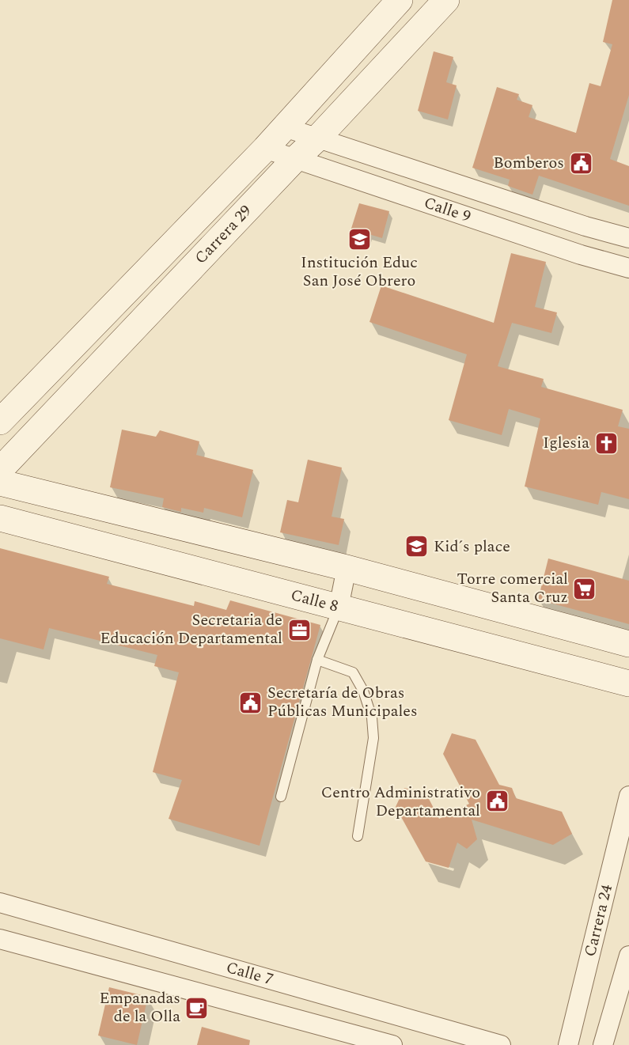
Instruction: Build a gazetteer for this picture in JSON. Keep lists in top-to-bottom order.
{
  "streets": {
    "main road": ["Carrera 29", "Calle 8"],
    "street": ["Calle 9", "Carrera 24", "Calle 7"]
  },
  "crossings": [
    ["Calle 9", "Carrera 29"]
  ],
  "places": {
    "public building": ["Bomberos", "Secretaría de Obras Públicas Municipales", "Centro Administrativo Departamental"],
    "school or university": ["Institución Educ San José Obrero", "Kid´s place"],
    "church": ["Iglesia"],
    "supermarket": ["Torre comercial Santa Cruz"],
    "office": ["Secretaria de Educación Departamental"],
    "cafe": ["Empanadas de la Olla"]
  }
}
